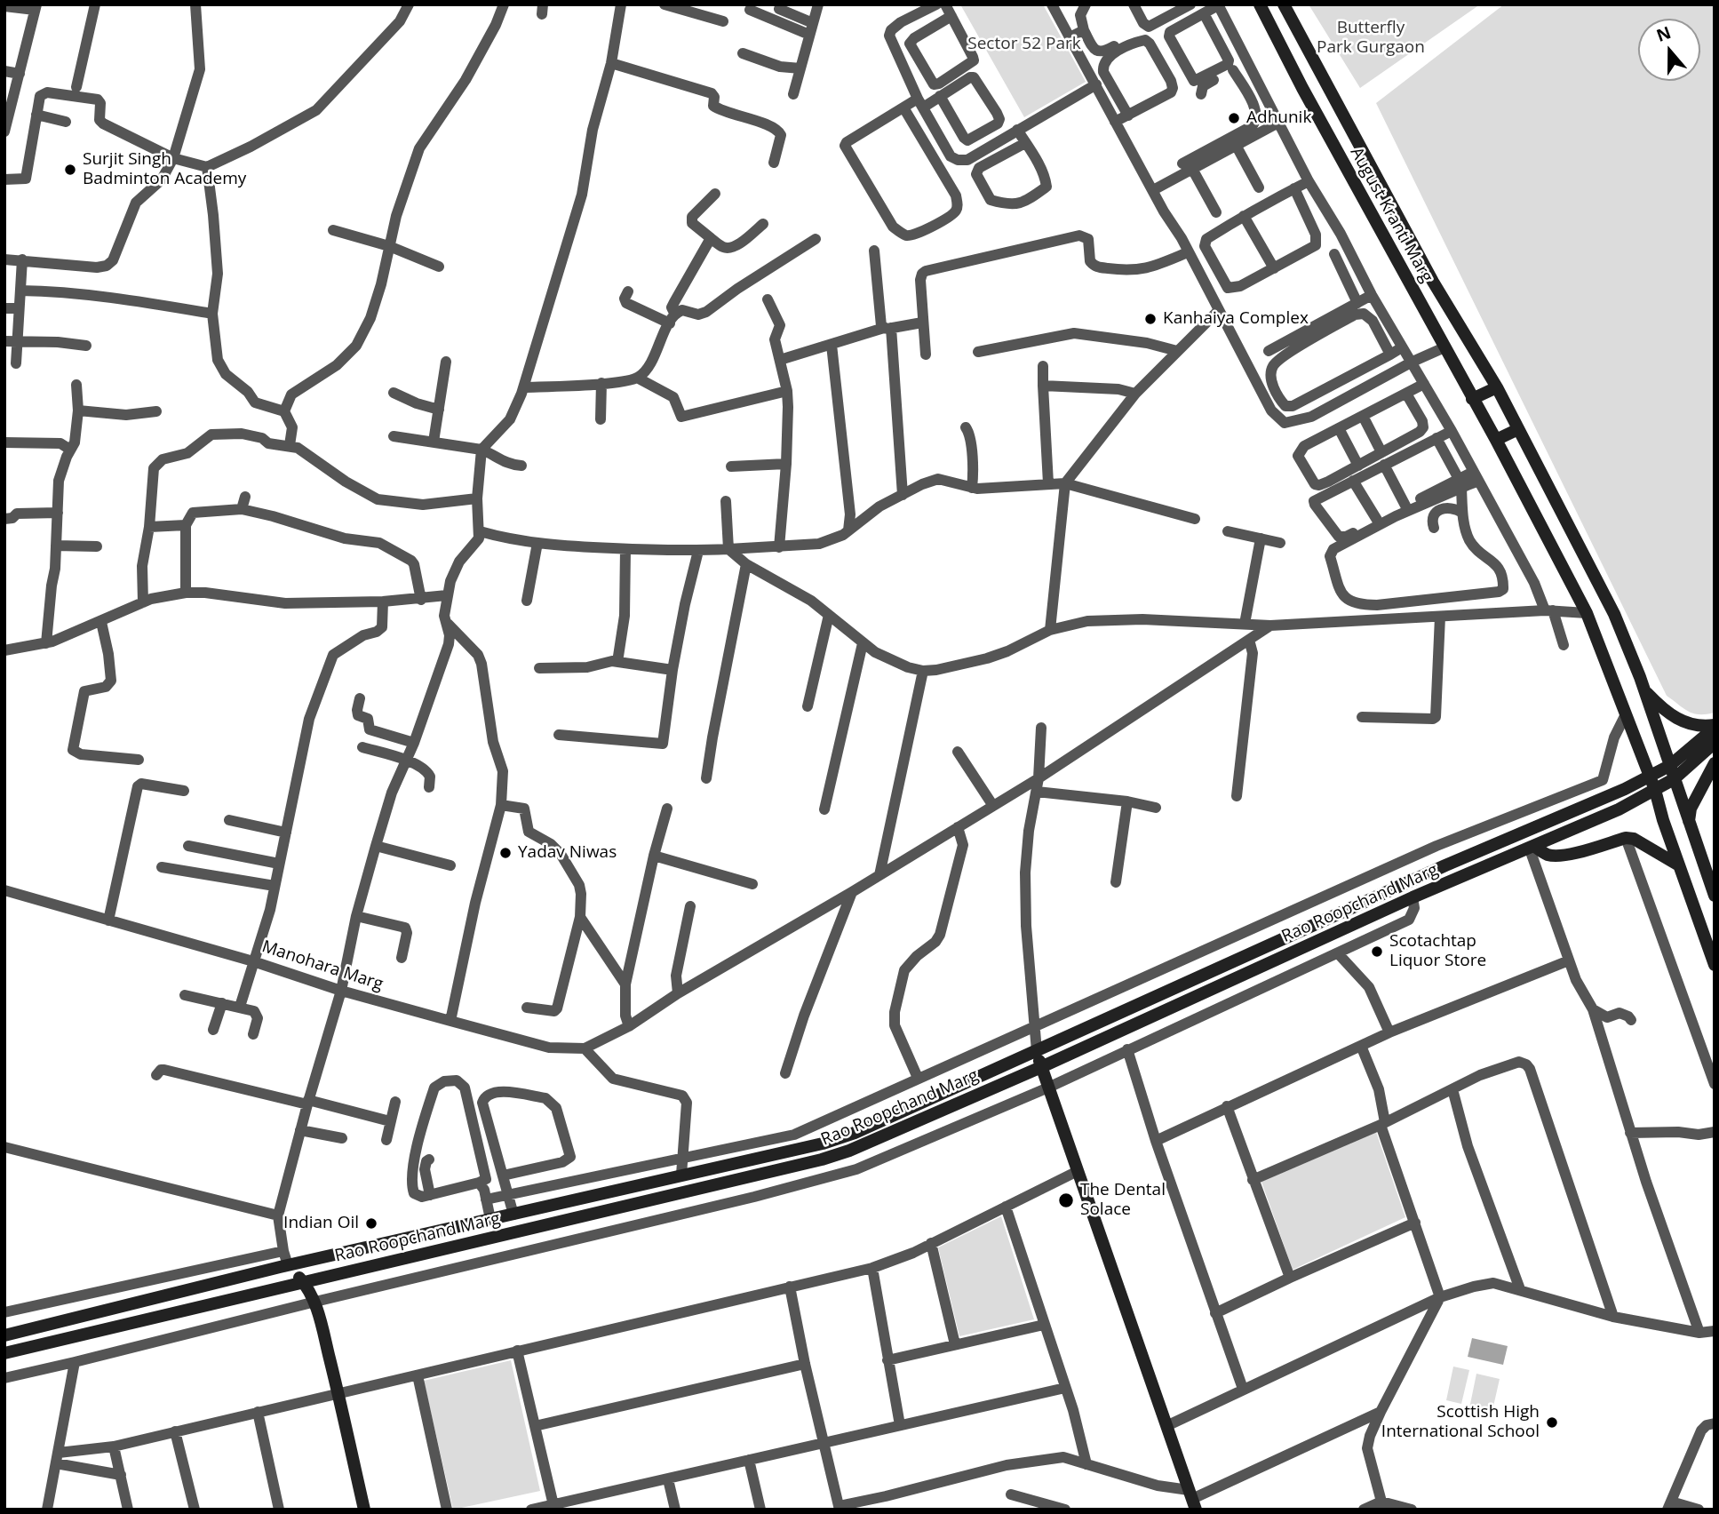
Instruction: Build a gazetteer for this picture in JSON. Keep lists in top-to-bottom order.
{
  "streets": {
    "main road": ["August Kranti Marg", "Rao Roopchand Marg"],
    "street": ["Manohara Marg"]
  },
  "crossings": [
    ["August Kranti Marg", "Rao Roopchand Marg"]
  ],
  "parks": ["Butterfly Park Gurgaon", "Sector 52 Park"],
  "places": [
    "Adhunik",
    "Surjit Singh Badminton Academy",
    "Kanhaiya Complex",
    "Yadav Niwas",
    "Scotachtap Liquor Store",
    "The Dental Solace",
    "Indian Oil",
    "Scottish High International School"
  ],
  "north": "top"
}
